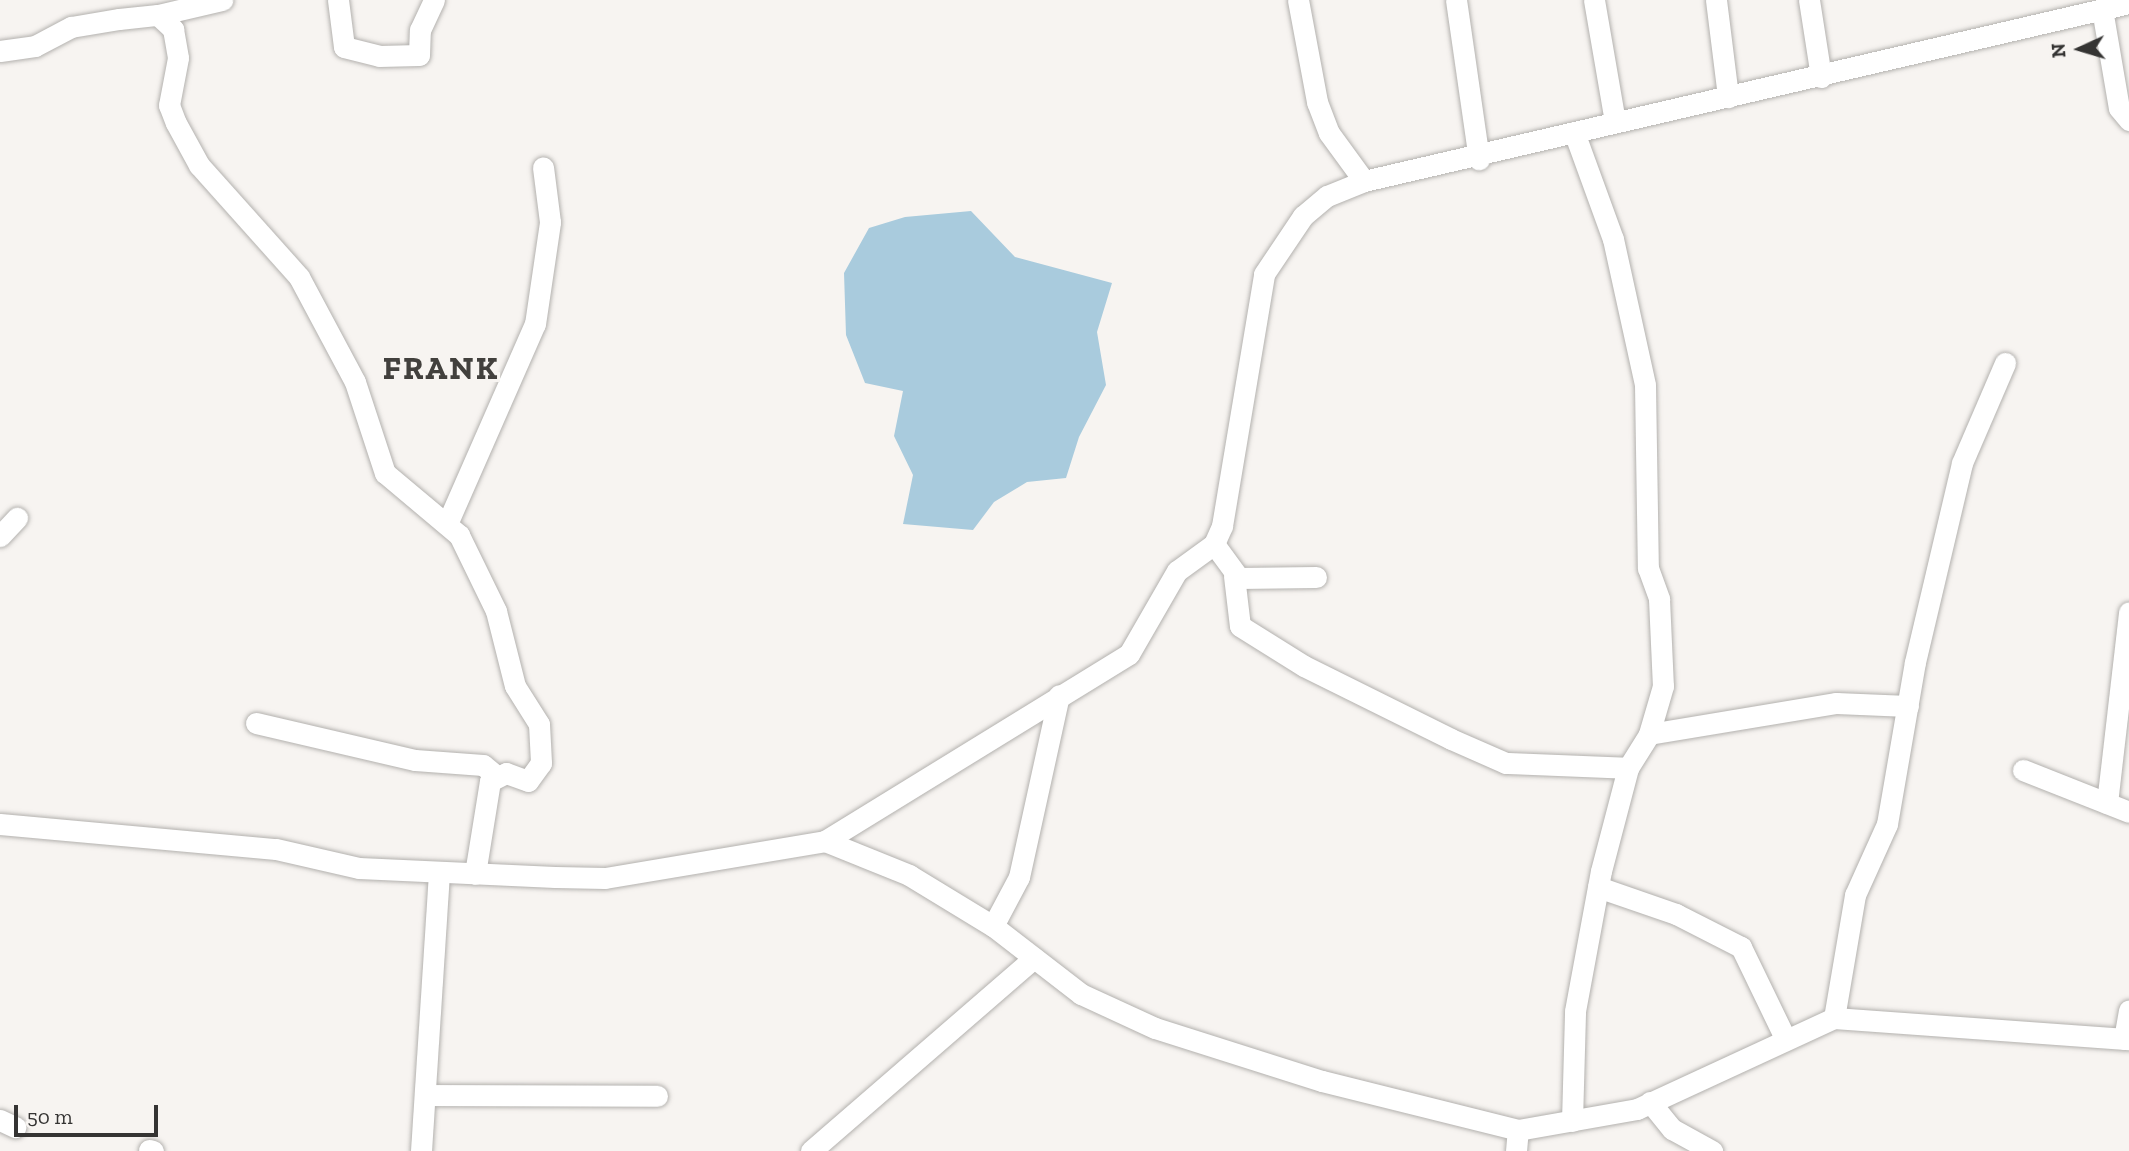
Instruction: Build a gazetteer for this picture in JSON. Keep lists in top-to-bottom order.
{
  "districts": ["FRANK"],
  "scale_bar": "50 m",
  "north": "left"
}
